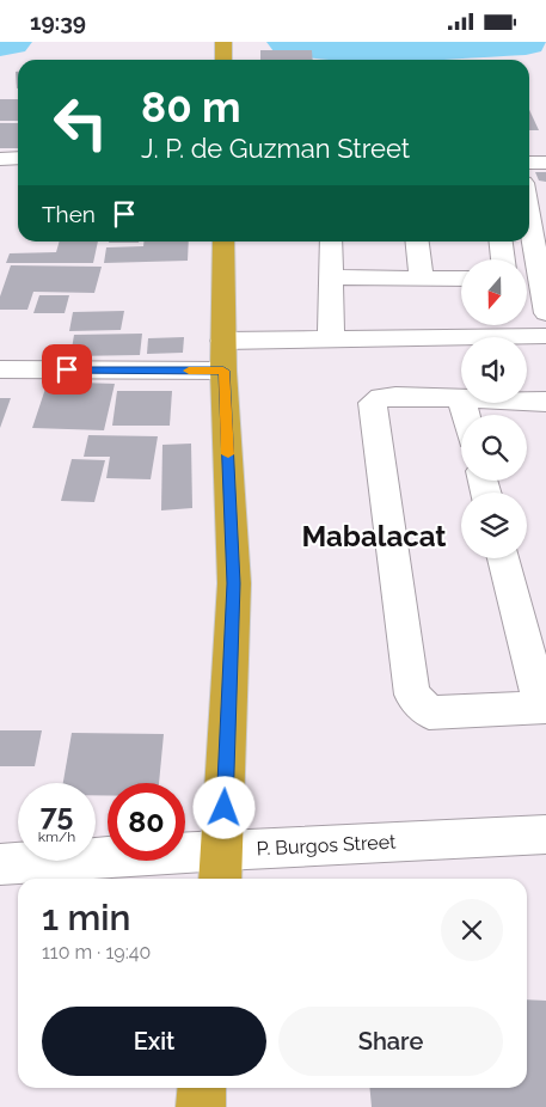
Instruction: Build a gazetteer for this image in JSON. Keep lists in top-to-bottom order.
{
  "streets": {
    "street": ["P. Burgos Street"]
  },
  "districts": ["Mabalacat"],
  "north": "bottom",
  "page": {
    "status": "19:39",
    "turn": ["80 m", "J. P. de Guzman Street"],
    "then": "Then",
    "speed": "75 km/h",
    "limit": "80",
    "heading": ["1 min", "110 m · 19:40"],
    "buttons": ["Exit", "Share"]
  }
}
